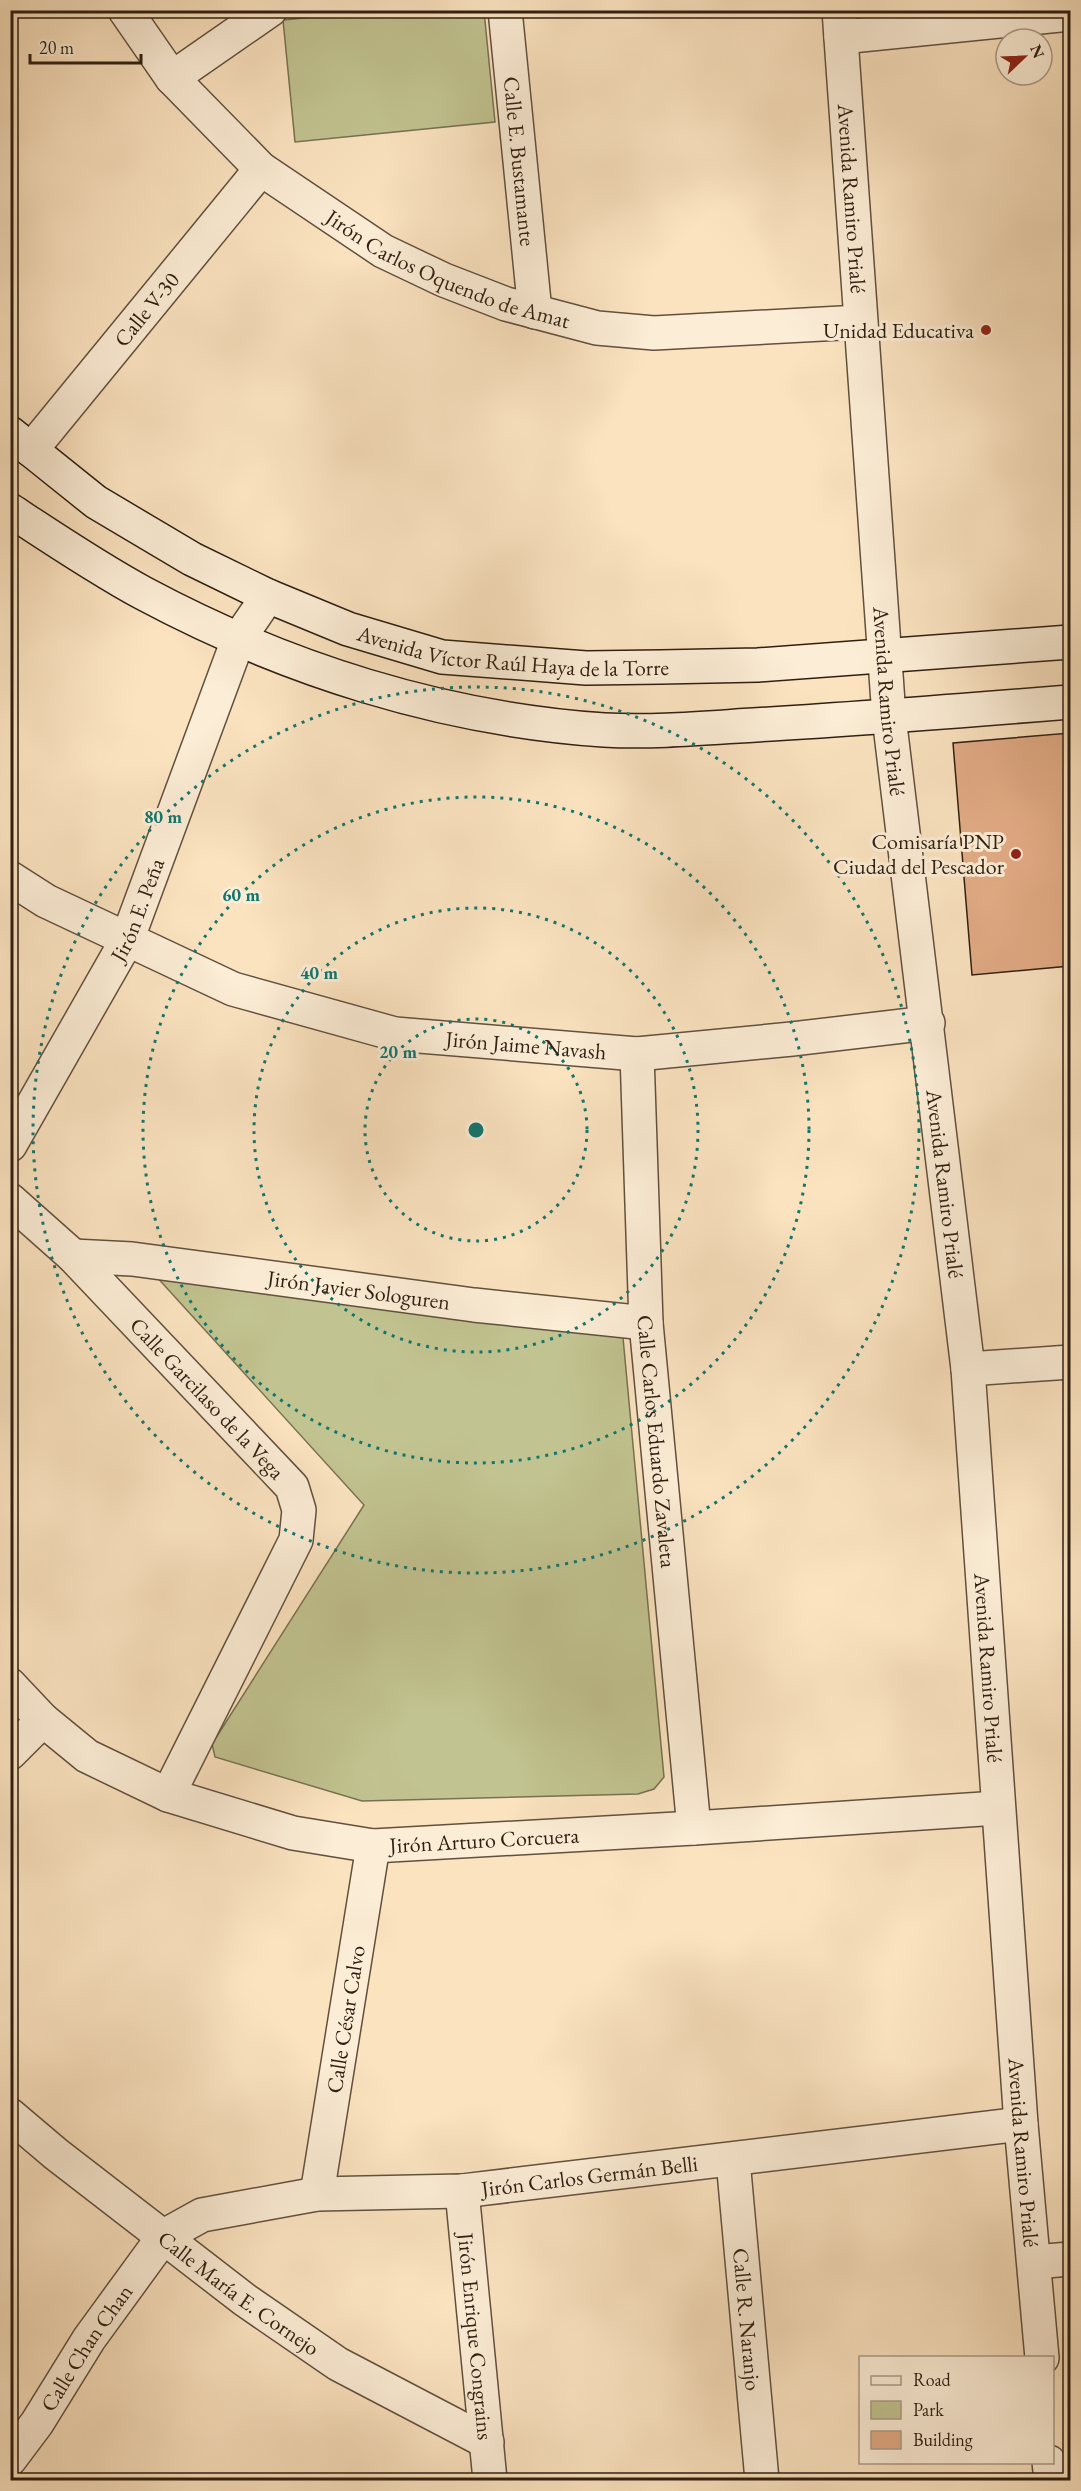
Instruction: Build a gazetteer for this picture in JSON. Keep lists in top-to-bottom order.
{
  "streets": {
    "street": [
      "Calle E. Bustamante",
      "Avenida Ramiro Prialé",
      "Jirón Carlos Oquendo de Amat",
      "Calle V-30",
      "Avenida Víctor Raúl Haya de la Torre",
      "Jirón E. Peña",
      "Jirón Jaime Navash",
      "Jirón Javier Sologuren",
      "Calle Garcilaso de la Vega",
      "Calle Carlos Eduardo Zavaleta",
      "Jirón Arturo Corcuera",
      "Calle César Calvo",
      "Jirón Carlos Germán Belli",
      "Calle María E. Cornejo",
      "Calle R. Naranjo",
      "Jirón Enrique Congrains",
      "Calle Chan Chan"
    ]
  },
  "crossings": [
    ["Calle E. Bustamante", "Jirón Carlos Oquendo de Amat"],
    ["Avenida Ramiro Prialé", "Jirón Carlos Oquendo de Amat"],
    ["Avenida Ramiro Prialé", "Avenida Víctor Raúl Haya de la Torre"],
    ["Avenida Ramiro Prialé", "Jirón Jaime Navash"],
    ["Avenida Ramiro Prialé", "Jirón Arturo Corcuera"],
    ["Avenida Ramiro Prialé", "Jirón Carlos Germán Belli"],
    ["Jirón Carlos Oquendo de Amat", "Calle V-30"],
    ["Calle V-30", "Avenida Víctor Raúl Haya de la Torre"],
    ["Avenida Víctor Raúl Haya de la Torre", "Jirón E. Peña"],
    ["Jirón E. Peña", "Jirón Jaime Navash"],
    ["Jirón Jaime Navash", "Calle Carlos Eduardo Zavaleta"],
    ["Jirón Javier Sologuren", "Calle Garcilaso de la Vega"],
    ["Jirón Javier Sologuren", "Calle Carlos Eduardo Zavaleta"],
    ["Calle Garcilaso de la Vega", "Jirón Arturo Corcuera"],
    ["Calle Carlos Eduardo Zavaleta", "Jirón Arturo Corcuera"],
    ["Jirón Arturo Corcuera", "Calle César Calvo"],
    ["Calle César Calvo", "Jirón Carlos Germán Belli"],
    ["Jirón Carlos Germán Belli", "Calle María E. Cornejo"],
    ["Jirón Carlos Germán Belli", "Calle R. Naranjo"],
    ["Jirón Carlos Germán Belli", "Jirón Enrique Congrains"],
    ["Jirón Carlos Germán Belli", "Calle Chan Chan"],
    ["Calle María E. Cornejo", "Jirón Enrique Congrains"],
    ["Calle María E. Cornejo", "Calle Chan Chan"]
  ],
  "places": ["Unidad Educativa", "Comisaría PNP Ciudad del Pescador"],
  "legend": ["Road", "Park", "Building"],
  "scale_bar": "20 m",
  "north": "top right",
  "rings": [
    "80 m",
    "60 m",
    "40 m",
    "20 m"
  ]
}
